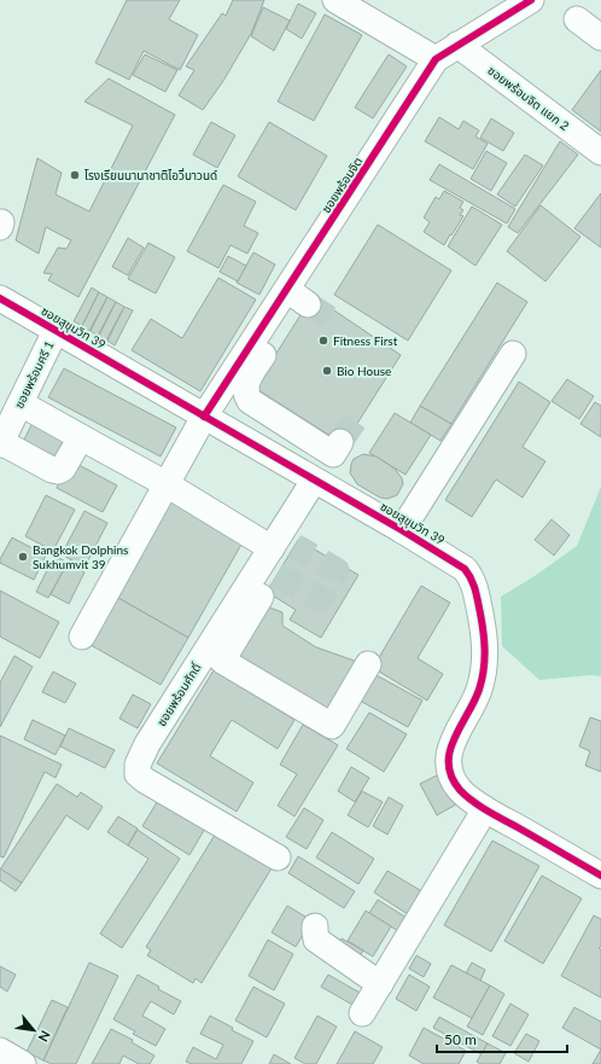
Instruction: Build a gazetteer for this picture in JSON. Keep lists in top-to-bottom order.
{
  "streets": {
    "street": [
      "ซอยพร้อมจิต แยก 2",
      "ซอยพร้อมจิต",
      "ซอยสุขุมวิท 39",
      "ซอยพร้อมศรี 1",
      "ซอยพร้อมศักดิ์"
    ]
  },
  "crossings": [
    ["ซอยพร้อมจิต แยก 2", "ซอยพร้อมจิต"],
    ["ซอยพร้อมจิต", "ซอยสุขุมวิท 39"],
    ["ซอยสุขุมวิท 39", "ซอยพร้อมศรี 1"],
    ["ซอยสุขุมวิท 39", "ซอยพร้อมศักดิ์"]
  ],
  "places": [
    "โรงเรียนนานาชาติไอวี่บาวนด์",
    "Fitness First",
    "Bio House",
    "Bangkok Dolphins Sukhumvit 39"
  ],
  "scale_bar": "50 m",
  "north": "bottom right"
}
